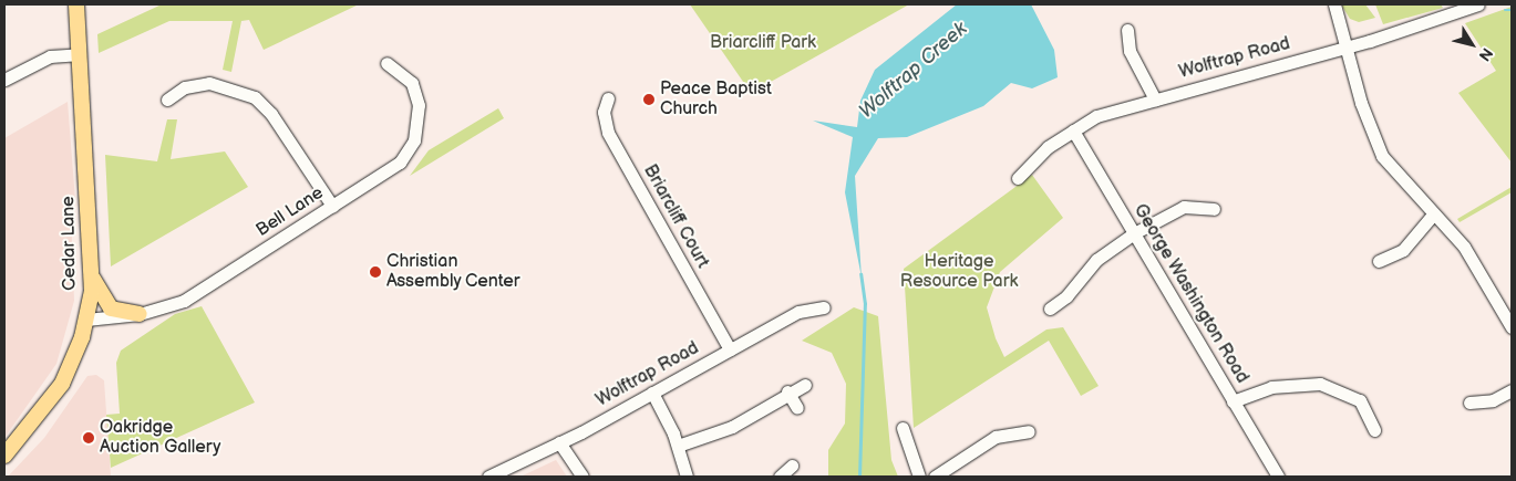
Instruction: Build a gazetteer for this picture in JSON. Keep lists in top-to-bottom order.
{
  "streets": {
    "main road": ["Cedar Lane"],
    "street": [
      "Wolftrap Road",
      "Bell Lane",
      "Briarcliff Court",
      "George Washington Road"
    ]
  },
  "crossings": [
    ["Wolftrap Road", "Briarcliff Court"],
    ["Wolftrap Road", "George Washington Road"],
    ["Bell Lane", "Cedar Lane"]
  ],
  "water": ["Wolftrap Creek"],
  "parks": ["Briarcliff Park", "Heritage Resource Park"],
  "places": ["Peace Baptist Church", "Christian Assembly Center", "Oakridge Auction Gallery"],
  "north": "bottom right"
}
